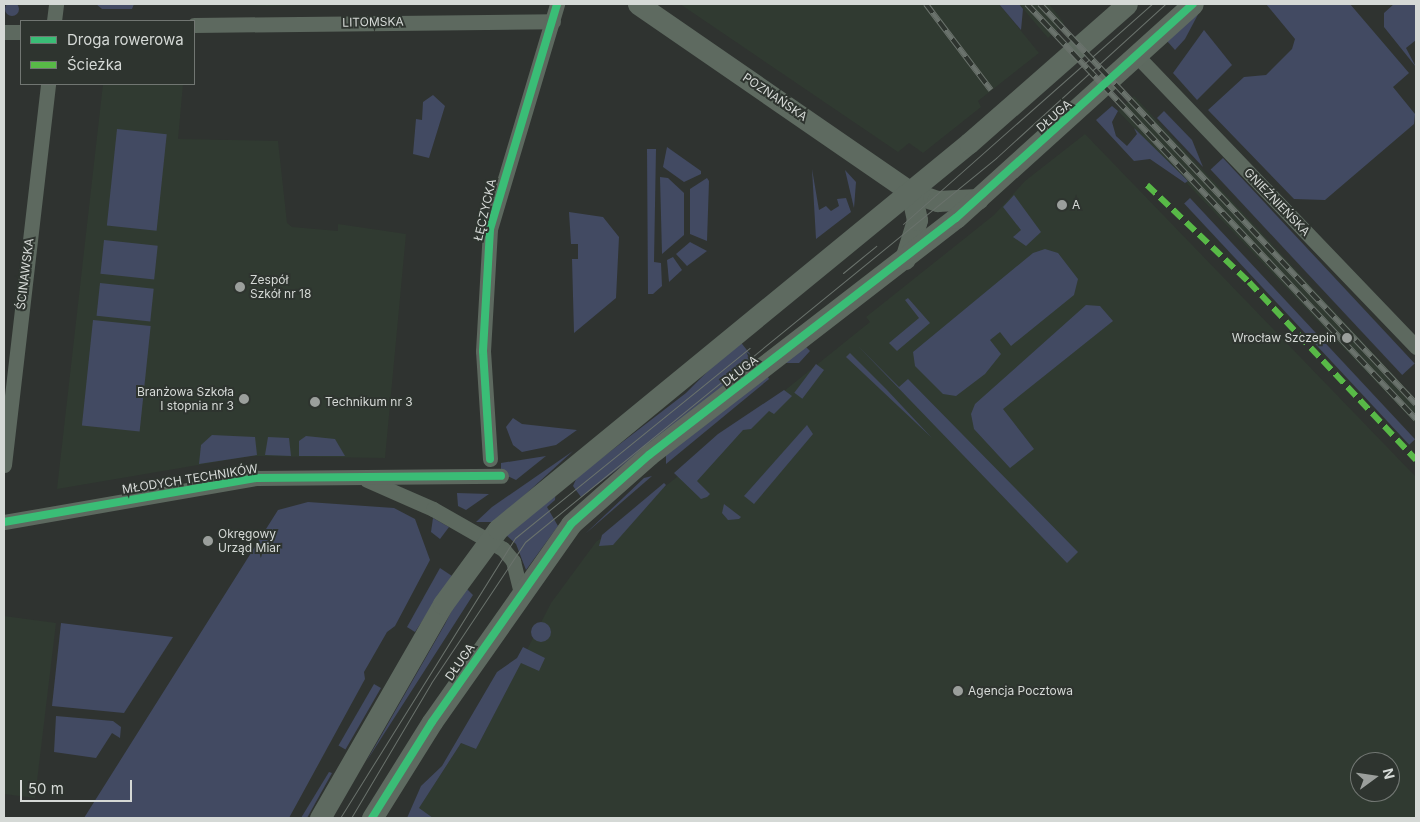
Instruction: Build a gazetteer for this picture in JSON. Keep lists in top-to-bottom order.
{
  "streets": {
    "street": [
      "LITOMSKA",
      "POZNAŃSKA",
      "DŁUGA",
      "GNIEŹNIEŃSKA",
      "ŁĘCZYCKA",
      "ŚCINAWSKA",
      "MŁODYCH TECHNIKÓW"
    ]
  },
  "crossings": [
    ["LITOMSKA", "ŁĘCZYCKA"],
    ["POZNAŃSKA", "DŁUGA"],
    ["DŁUGA", "GNIEŹNIEŃSKA"],
    ["DŁUGA", "MŁODYCH TECHNIKÓW"]
  ],
  "places": [
    "A",
    "Zespół Szkół nr 18",
    "Wrocław Szczepin",
    "Branżowa Szkoła I stopnia nr 3",
    "Technikum nr 3",
    "Okręgowy Urząd Miar",
    "Agencja Pocztowa"
  ],
  "legend": ["Droga rowerowa", "Ścieżka"],
  "scale_bar": "50 m",
  "north": "right"
}
